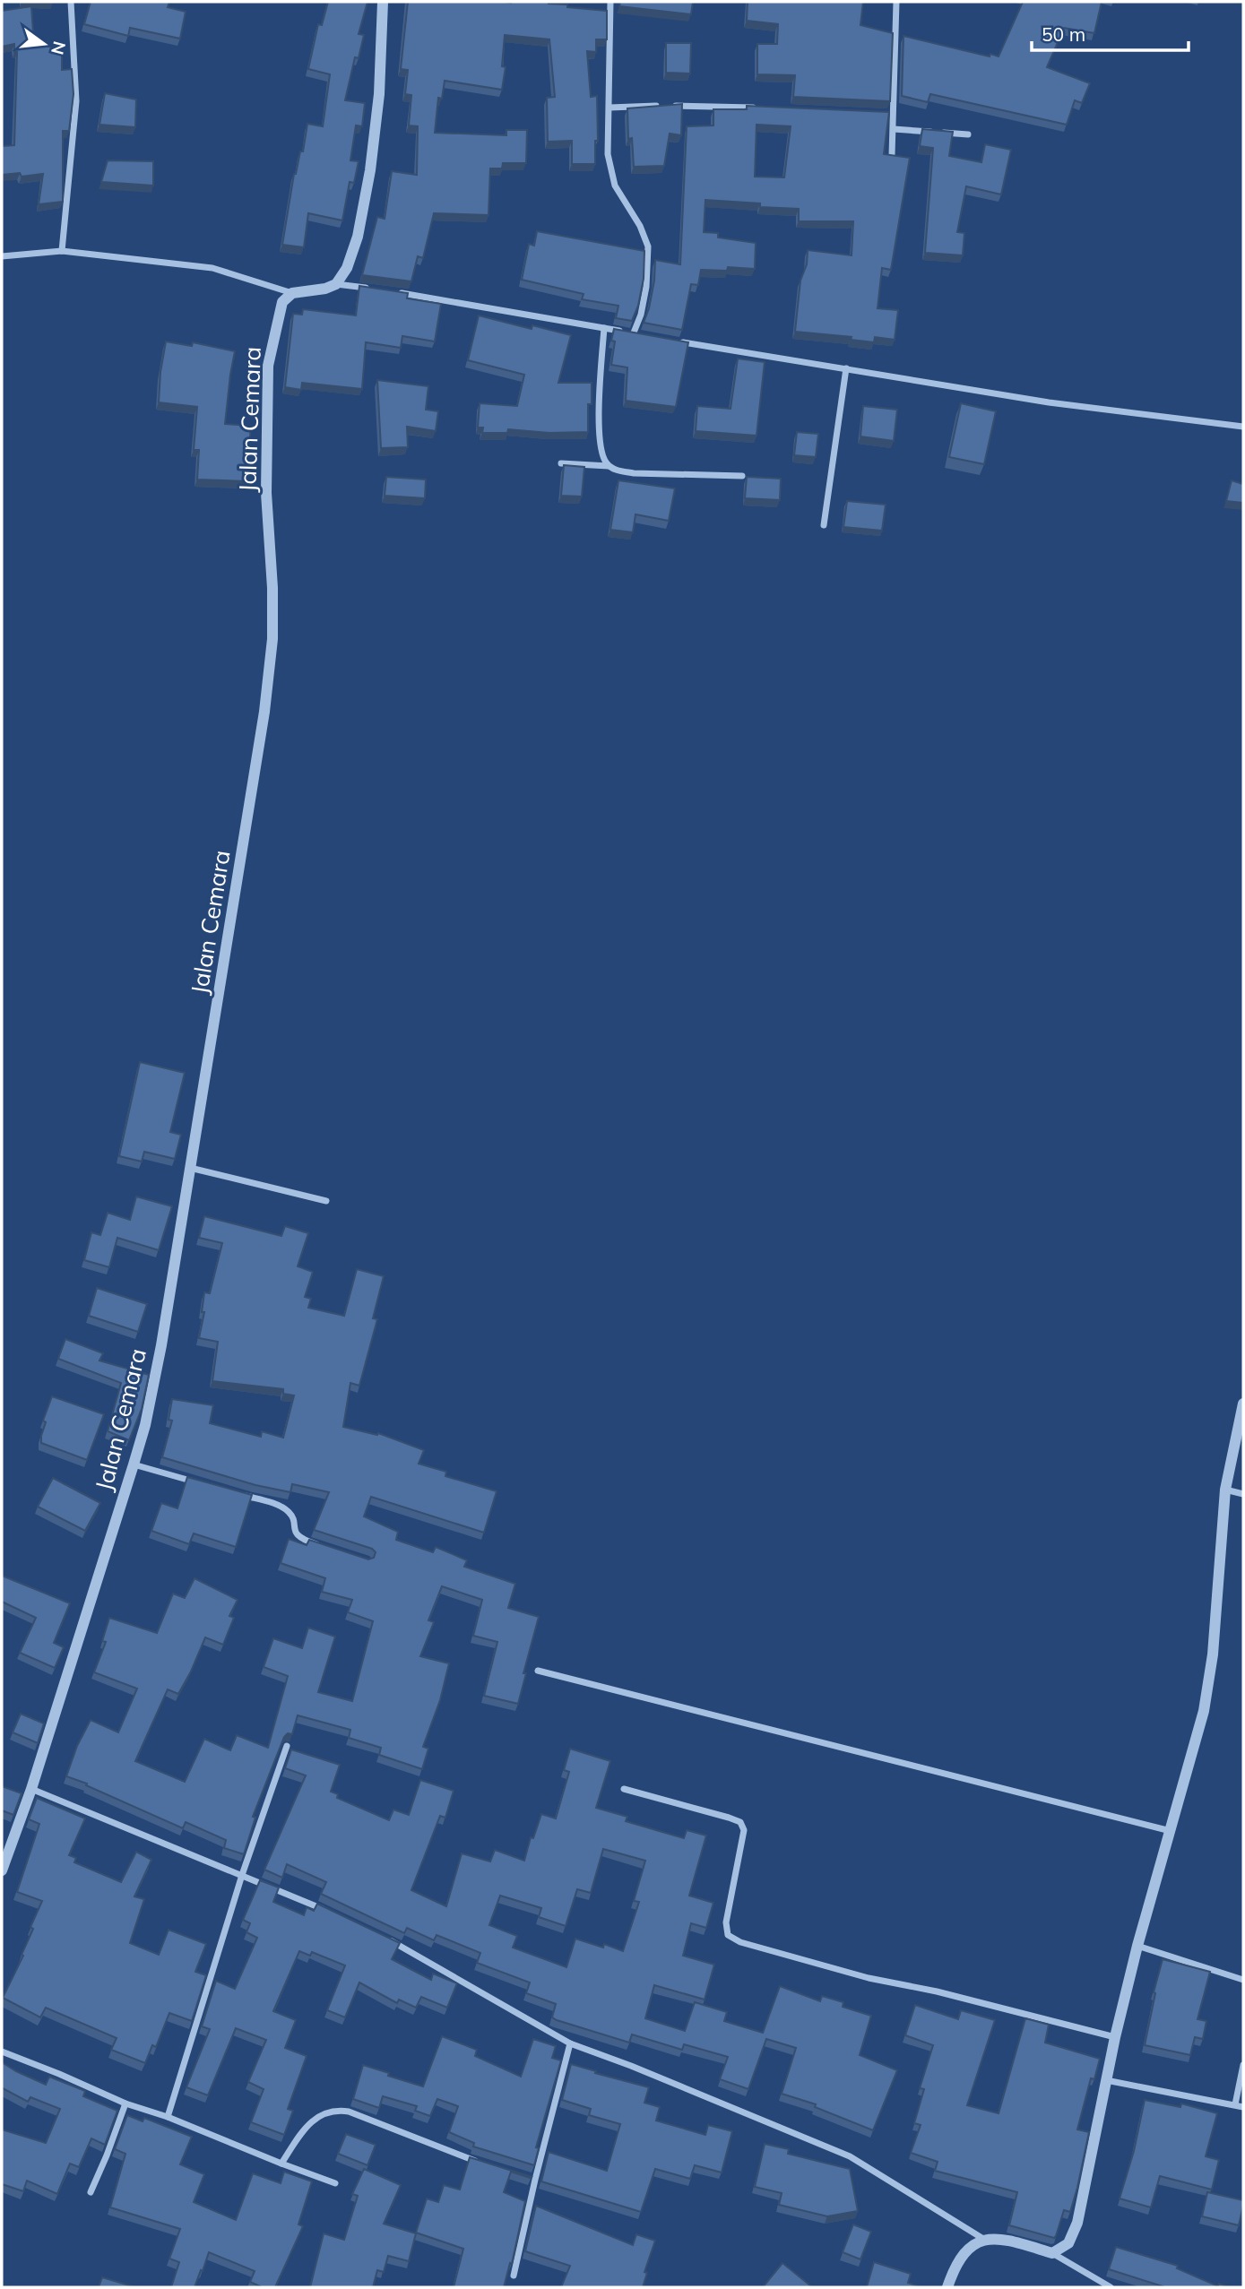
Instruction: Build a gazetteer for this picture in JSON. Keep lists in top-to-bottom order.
{
  "streets": {
    "street": ["Jalan Cemara"]
  },
  "scale_bar": "50 m",
  "north": "right"
}
